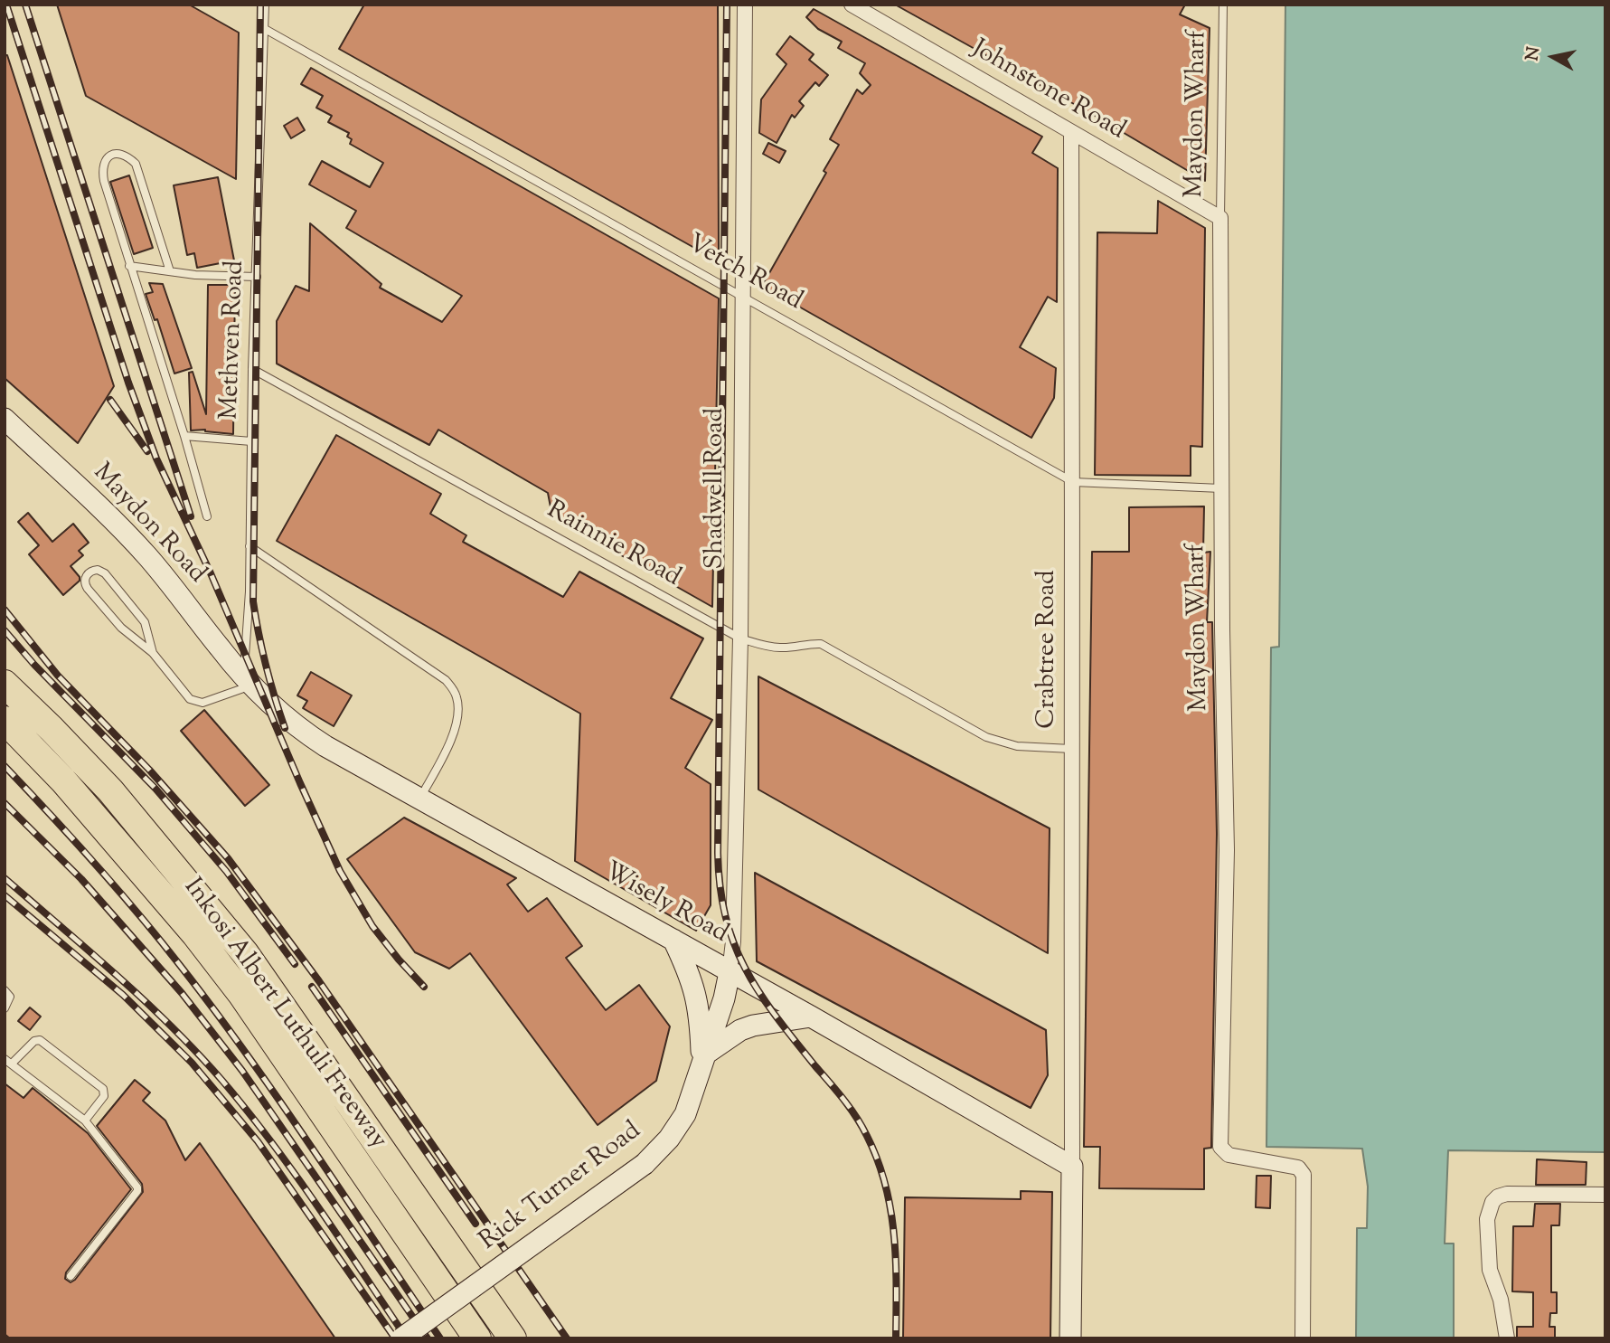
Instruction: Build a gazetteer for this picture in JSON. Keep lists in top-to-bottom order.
{
  "streets": {
    "highway": ["Inkosi Albert Luthuli Freeway"],
    "street": [
      "Johnstone Road",
      "Maydon Wharf",
      "Shadwell Road",
      "Maydon Road",
      "Crabtree Road",
      "Wisely Road",
      "Rick Turner Road"
    ],
    "lane": ["Vetch Road", "Methven Road", "Rainnie Road"]
  },
  "crossings": [
    ["Johnstone Road", "Maydon Wharf"],
    ["Johnstone Road", "Crabtree Road"],
    ["Maydon Wharf", "Vetch Road"],
    ["Vetch Road", "Methven Road"],
    ["Vetch Road", "Shadwell Road"],
    ["Vetch Road", "Crabtree Road"],
    ["Methven Road", "Maydon Road"],
    ["Methven Road", "Rainnie Road"],
    ["Methven Road", "Wisely Road"],
    ["Shadwell Road", "Rainnie Road"],
    ["Shadwell Road", "Wisely Road"],
    ["Shadwell Road", "Rick Turner Road"],
    ["Maydon Road", "Wisely Road"],
    ["Rainnie Road", "Crabtree Road"],
    ["Crabtree Road", "Wisely Road"],
    ["Wisely Road", "Rick Turner Road"]
  ],
  "north": "left"
}
